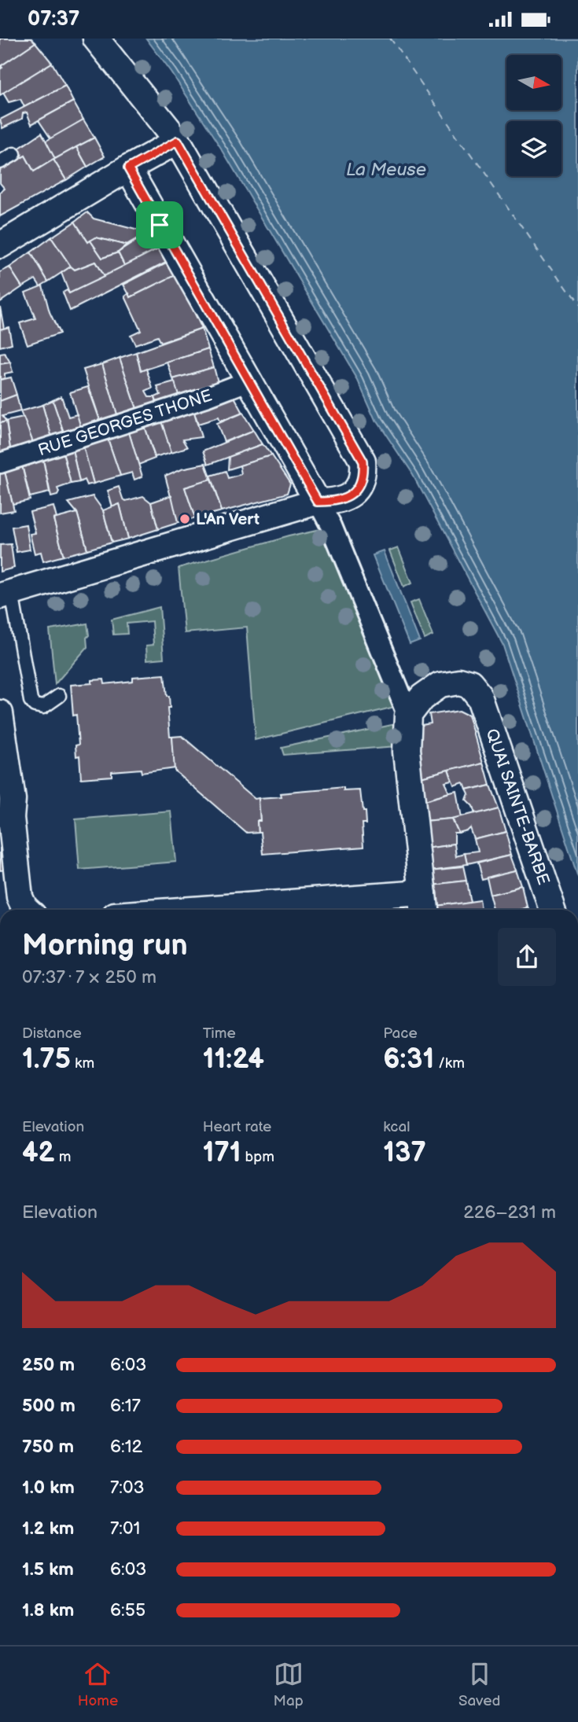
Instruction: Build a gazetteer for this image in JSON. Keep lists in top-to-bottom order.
{
  "streets": {
    "street": ["RUE GEORGES THONE", "QUAI SAINTE-BARBE"]
  },
  "water": ["La Meuse"],
  "places": ["L'An Vert"],
  "north": "right",
  "page": {
    "status": "07:37",
    "heading": ["Morning run", "07:37 · 7 × 250 m"],
    "stats": [
      ["Distance", "1.75 km"],
      ["Time", "11:24"],
      ["Pace", "6:31 /km"],
      ["Elevation", "42 m"],
      ["Heart rate", "171 bpm"],
      ["kcal", "137"]
    ],
    "chart": ["Elevation", "226–231 m"],
    "list": [
      {
        "name": "250 m",
        "note": "6:03"
      },
      {
        "name": "500 m",
        "note": "6:17"
      },
      {
        "name": "750 m",
        "note": "6:12"
      },
      {
        "name": "1.0 km",
        "note": "7:03"
      },
      {
        "name": "1.2 km",
        "note": "7:01"
      },
      {
        "name": "1.5 km",
        "note": "6:03"
      },
      {
        "name": "1.8 km",
        "note": "6:55"
      }
    ],
    "tabs": ["Home", "Map", "Saved"]
  }
}
